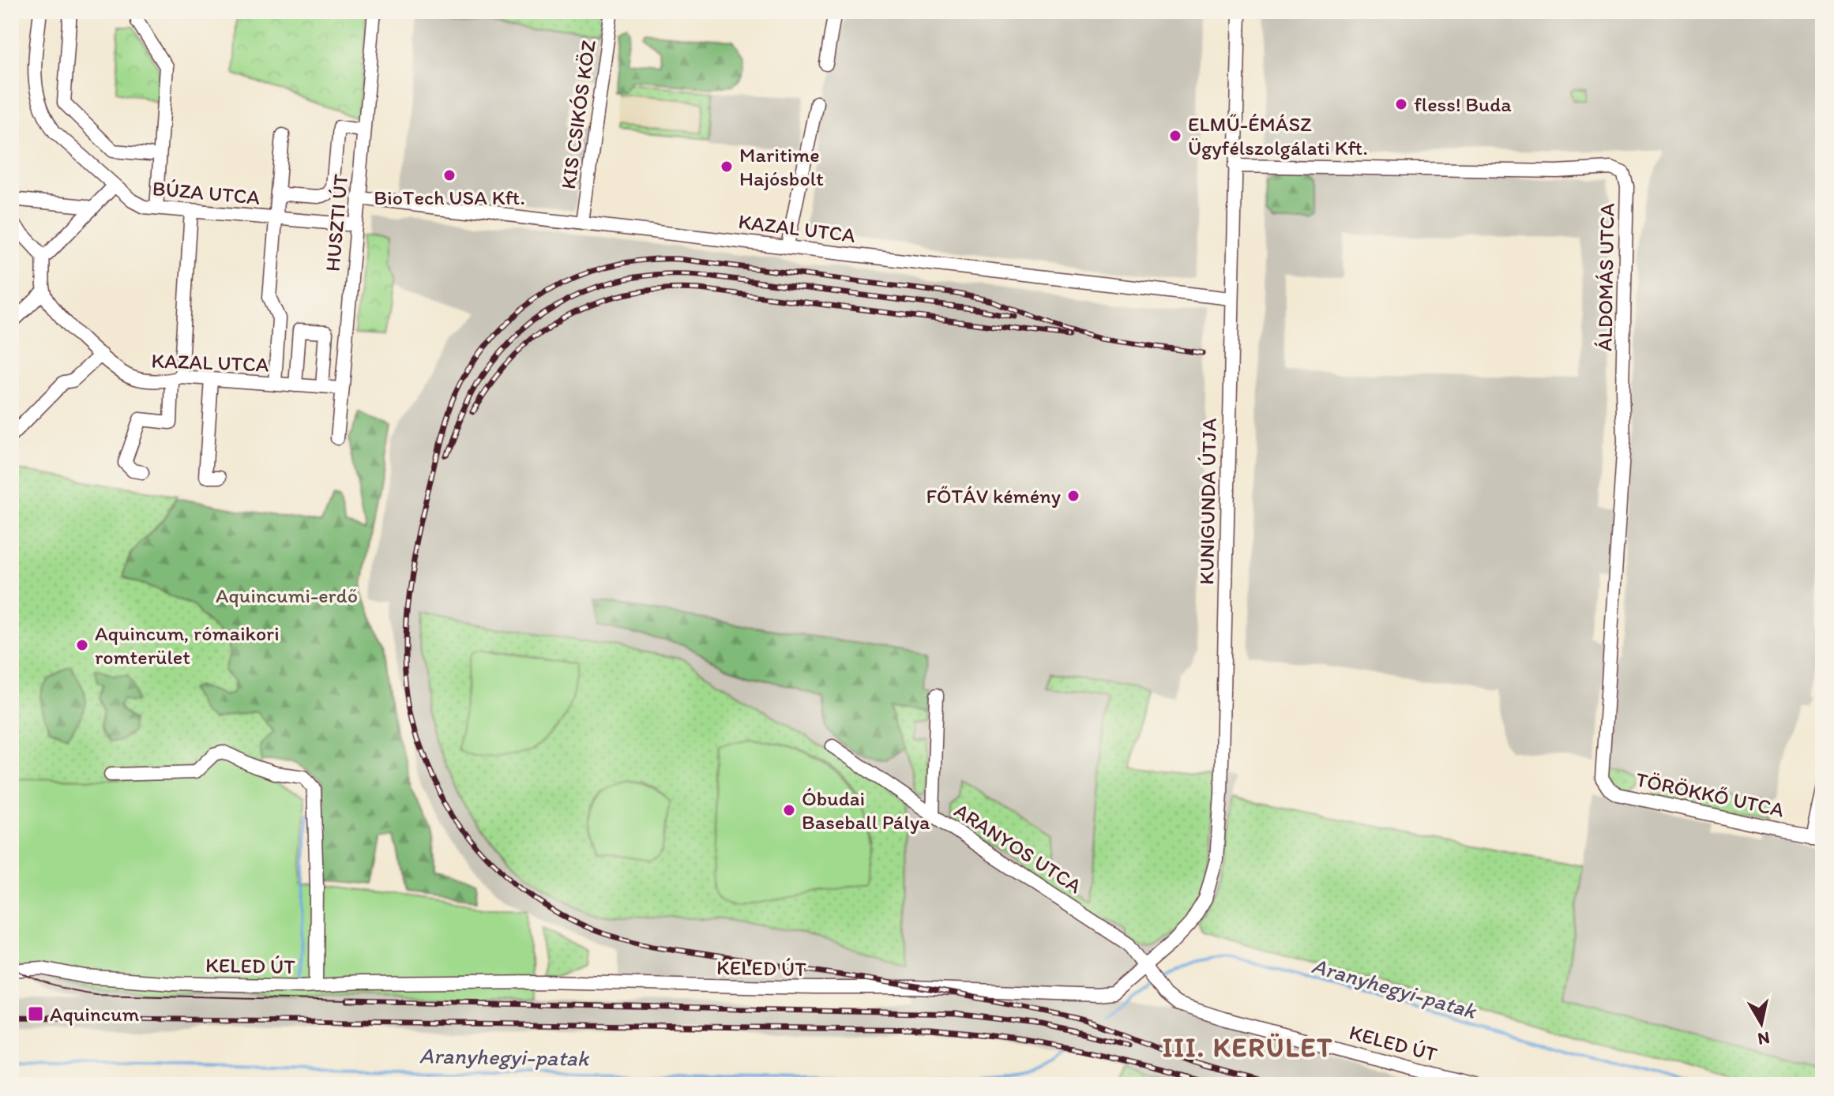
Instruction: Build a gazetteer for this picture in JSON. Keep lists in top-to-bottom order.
{
  "streets": {
    "street": [
      "KIS CSIKÓS KÖZ",
      "BÚZA UTCA",
      "HUSZTI ÚT",
      "KAZAL UTCA",
      "ÁLDOMÁS UTCA",
      "KUNIGUNDA ÚTJA",
      "TÖRÖKKŐ UTCA",
      "ARANYOS UTCA",
      "KELED ÚT"
    ]
  },
  "crossings": [
    ["KIS CSIKÓS KÖZ", "KAZAL UTCA"],
    ["BÚZA UTCA", "HUSZTI ÚT"],
    ["HUSZTI ÚT", "KAZAL UTCA"],
    ["KAZAL UTCA", "KUNIGUNDA ÚTJA"],
    ["ÁLDOMÁS UTCA", "KUNIGUNDA ÚTJA"],
    ["ÁLDOMÁS UTCA", "TÖRÖKKŐ UTCA"],
    ["KUNIGUNDA ÚTJA", "ARANYOS UTCA"],
    ["KUNIGUNDA ÚTJA", "KELED ÚT"],
    ["ARANYOS UTCA", "KELED ÚT"]
  ],
  "districts": ["III. KERÜLET"],
  "water": ["Aranyhegyi-patak"],
  "parks": ["Aquincumi-erdő"],
  "places": {
    "other": [
      "fless! Buda",
      "ELMŰ-ÉMÁSZ Ügyfélszolgálati Kft.",
      "Maritime Hajósbolt",
      "BioTech USA Kft.",
      "FŐTÁV kémény",
      "Aquincum, rómaikori romterület",
      "Óbudai Baseball Pálya"
    ],
    "transit": ["Aquincum"]
  },
  "north": "bottom"
}
